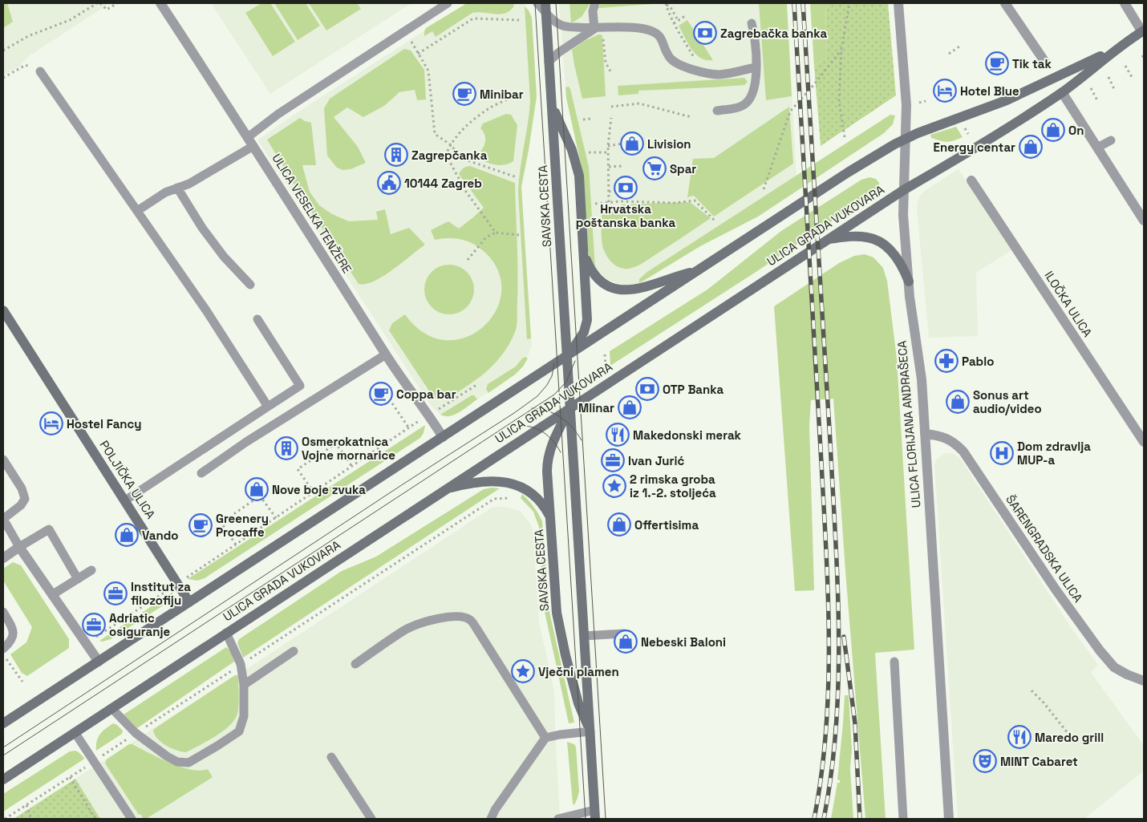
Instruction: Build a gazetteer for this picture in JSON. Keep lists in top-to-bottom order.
{
  "streets": {
    "main road": ["SAVSKA CESTA", "ULICA GRADA VUKOVARA", "POLJIČKA ULICA"],
    "street": [
      "ULICA VESELKA TENŽERE",
      "ILOČKA ULICA",
      "ULICA FLORIJANA ANDRAŠECA",
      "ŠARENGRADSKA ULICA"
    ]
  },
  "crossings": [
    ["SAVSKA CESTA", "ULICA GRADA VUKOVARA"],
    ["ULICA VESELKA TENŽERE", "ULICA GRADA VUKOVARA"],
    ["ULICA GRADA VUKOVARA", "ULICA FLORIJANA ANDRAŠECA"],
    ["ULICA GRADA VUKOVARA", "POLJIČKA ULICA"],
    ["ULICA FLORIJANA ANDRAŠECA", "ŠARENGRADSKA ULICA"]
  ],
  "places": {
    "bank": ["Zagrebačka banka", "Hrvatska poštanska banka", "OTP Banka"],
    "cafe": [
      "Tik tak",
      "Minibar",
      "Coppa bar",
      "Greenery Procaffe"
    ],
    "hotel": ["Hotel Blue", "Hostel Fancy"],
    "shop": [
      "On",
      "Livision",
      "Energy centar",
      "Sonus art audio/video",
      "Mlinar",
      "Nove boje zvuka",
      "Offertisima",
      "Vando",
      "Nebeski Baloni"
    ],
    "building": ["Zagrepčanka", "Osmerokatnica Vojne mornarice"],
    "supermarket": ["Spar"],
    "public building": ["10144 Zagreb"],
    "pharmacy": ["Pablo"],
    "restaurant": ["Makedonski merak", "Maredo grill"],
    "hospital": ["Dom zdravlja MUP-a"],
    "office": ["Ivan Jurić", "Institut za filozofiju", "Adriatic osiguranje"],
    "place": ["2 rimska groba iz 1.-2. stoljeća", "Vječni plamen"],
    "theatre": ["MINT Cabaret"]
  }
}
